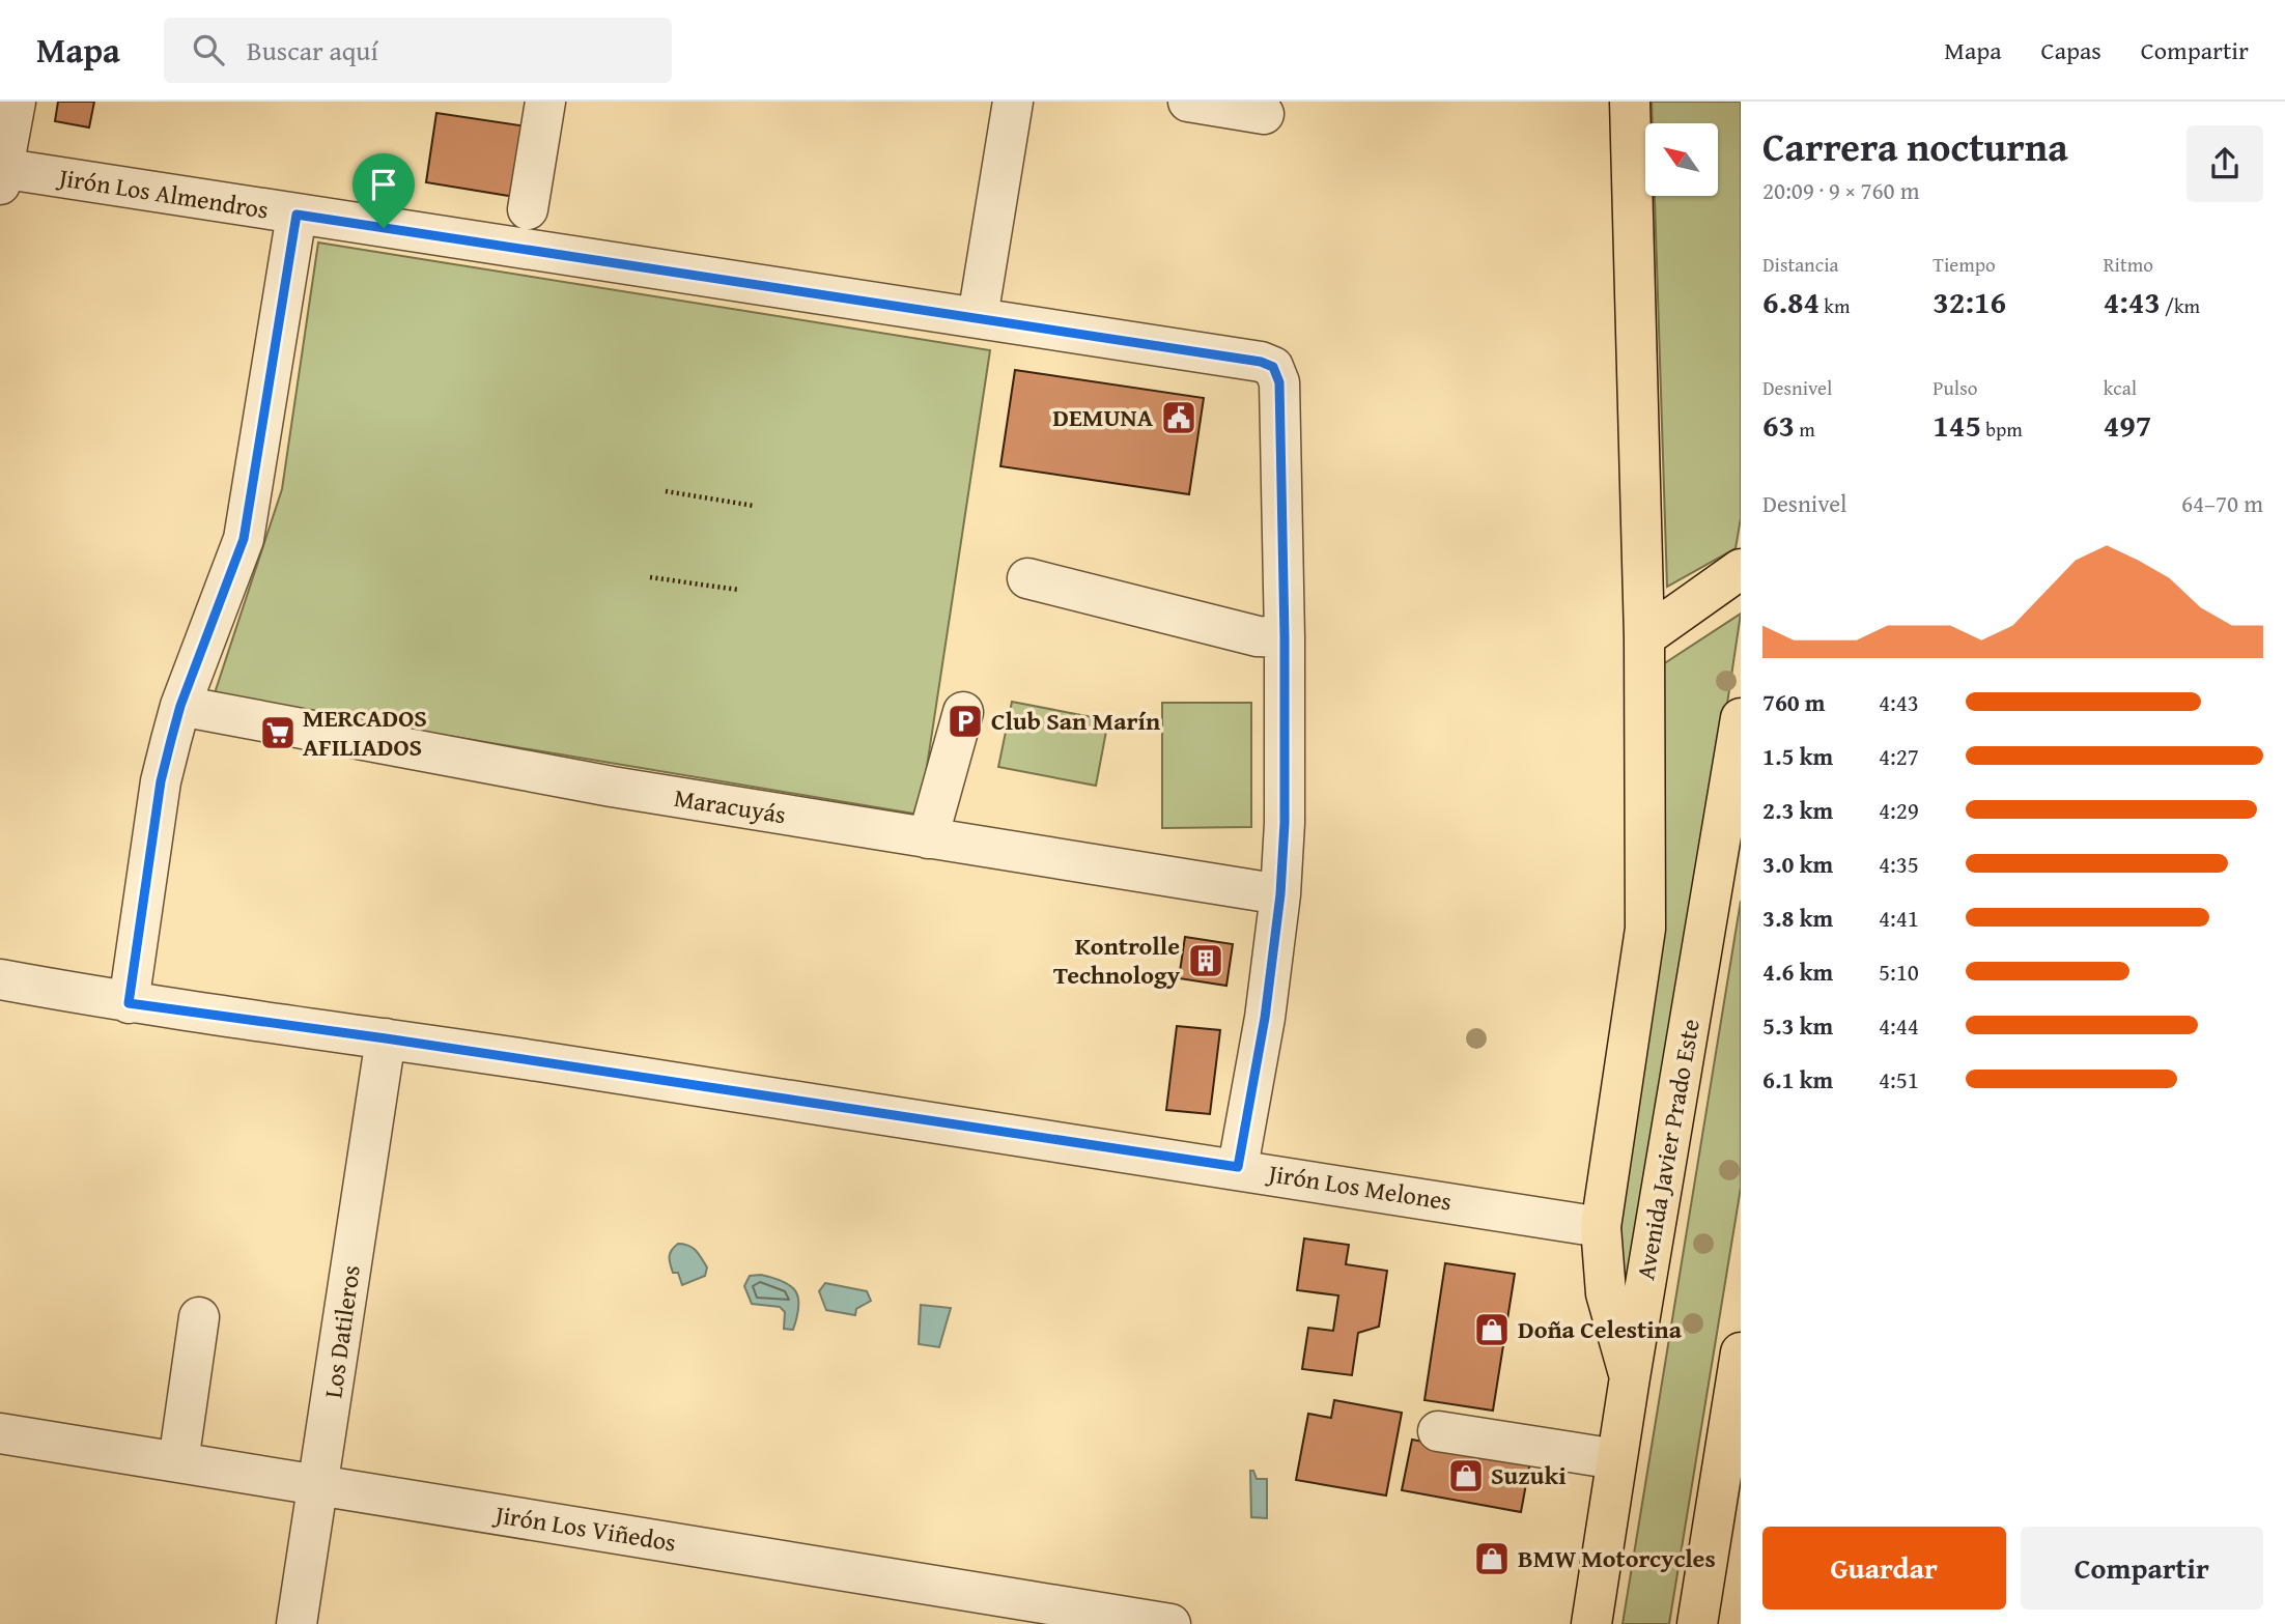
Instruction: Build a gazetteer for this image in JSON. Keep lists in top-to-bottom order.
{
  "streets": {
    "main road": ["Avenida Javier Prado Este"],
    "street": [
      "Jirón Los Almendros",
      "Maracuyás",
      "Jirón Los Melones",
      "Los Datileros",
      "Jirón Los Viñedos"
    ]
  },
  "crossings": [
    ["Jirón Los Melones", "Los Datileros"],
    ["Los Datileros", "Jirón Los Viñedos"]
  ],
  "places": {
    "public building": ["DEMUNA"],
    "parking": ["Club San Marín"],
    "supermarket": ["MERCADOS AFILIADOS"],
    "building": ["Kontrolle Technology"],
    "shop": ["Doña Celestina", "Suzuki", "BMW Motorcycles"]
  },
  "north": "top left",
  "page": {
    "header": "Mapa",
    "search": "Buscar aquí",
    "nav": ["Mapa", "Capas", "Compartir"],
    "heading": ["Carrera nocturna", "20:09 · 9 × 760 m"],
    "stats": [
      ["Distancia", "6.84 km"],
      ["Tiempo", "32:16"],
      ["Ritmo", "4:43 /km"],
      ["Desnivel", "63 m"],
      ["Pulso", "145 bpm"],
      ["kcal", "497"]
    ],
    "chart": ["Desnivel", "64–70 m"],
    "list": [
      {
        "name": "760 m",
        "note": "4:43"
      },
      {
        "name": "1.5 km",
        "note": "4:27"
      },
      {
        "name": "2.3 km",
        "note": "4:29"
      },
      {
        "name": "3.0 km",
        "note": "4:35"
      },
      {
        "name": "3.8 km",
        "note": "4:41"
      },
      {
        "name": "4.6 km",
        "note": "5:10"
      },
      {
        "name": "5.3 km",
        "note": "4:44"
      },
      {
        "name": "6.1 km",
        "note": "4:51"
      }
    ],
    "buttons": ["Guardar", "Compartir"]
  }
}
